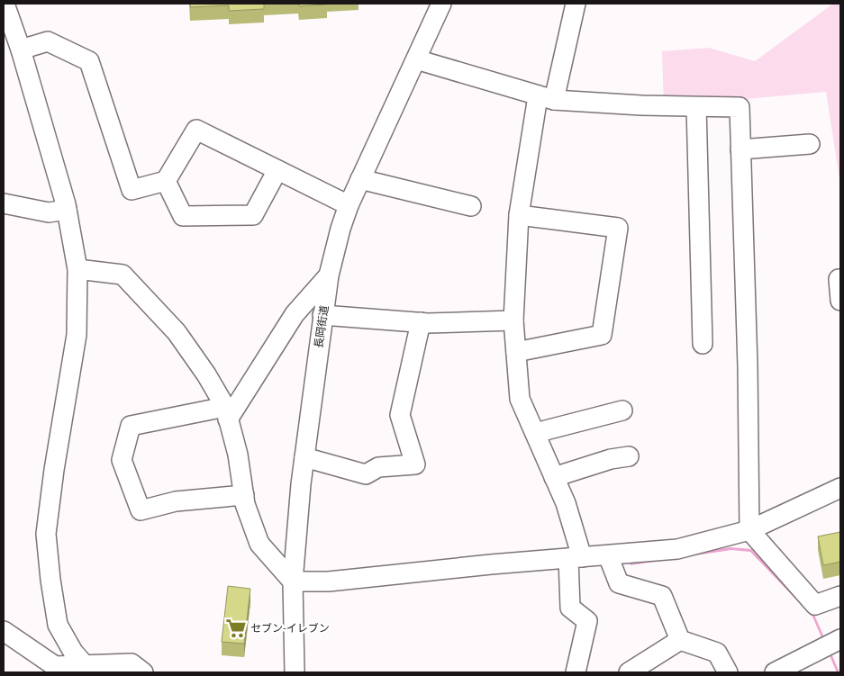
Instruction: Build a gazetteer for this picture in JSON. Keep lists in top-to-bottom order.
{
  "streets": {
    "street": ["長岡街道"]
  },
  "places": {
    "supermarket": ["セブン-イレブン"]
  }
}
